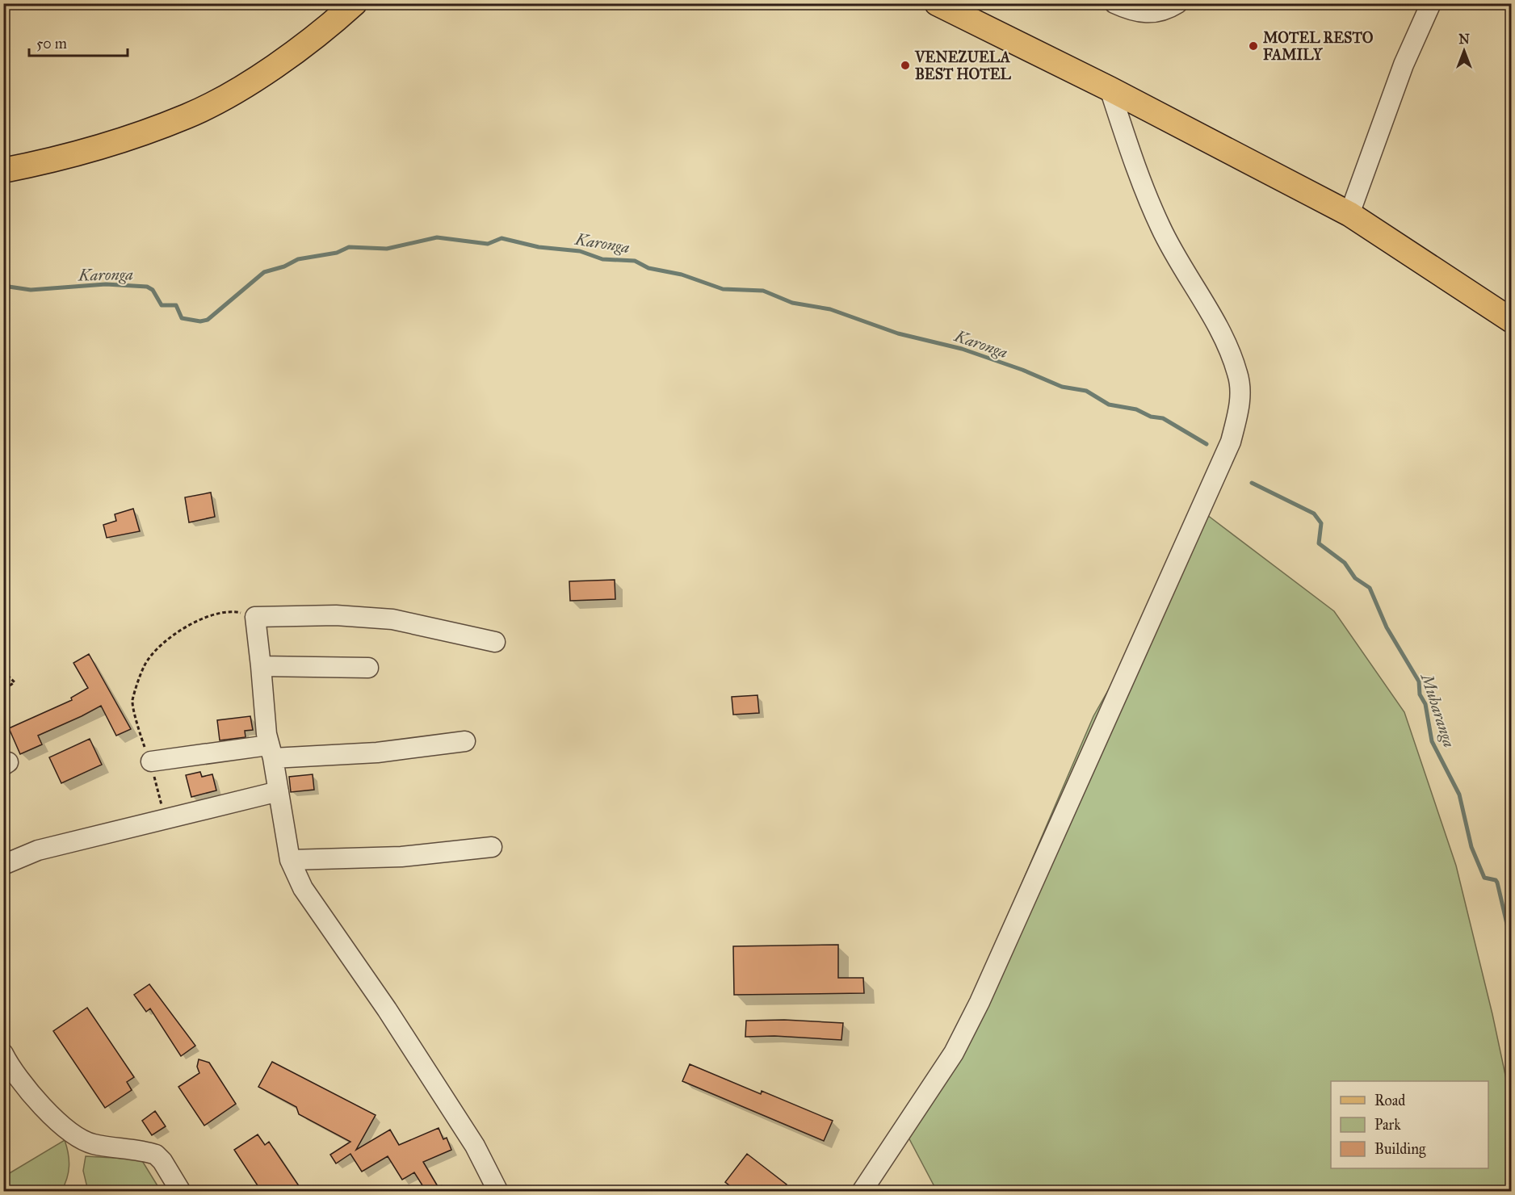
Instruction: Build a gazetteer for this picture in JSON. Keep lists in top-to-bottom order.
{
  "water": ["Karonga", "Muharanga"],
  "places": ["MOTEL RESTO FAMILY", "VENEZUELA BEST HOTEL"],
  "legend": ["Road", "Park", "Building"],
  "scale_bar": "50 m",
  "north": "top"
}
